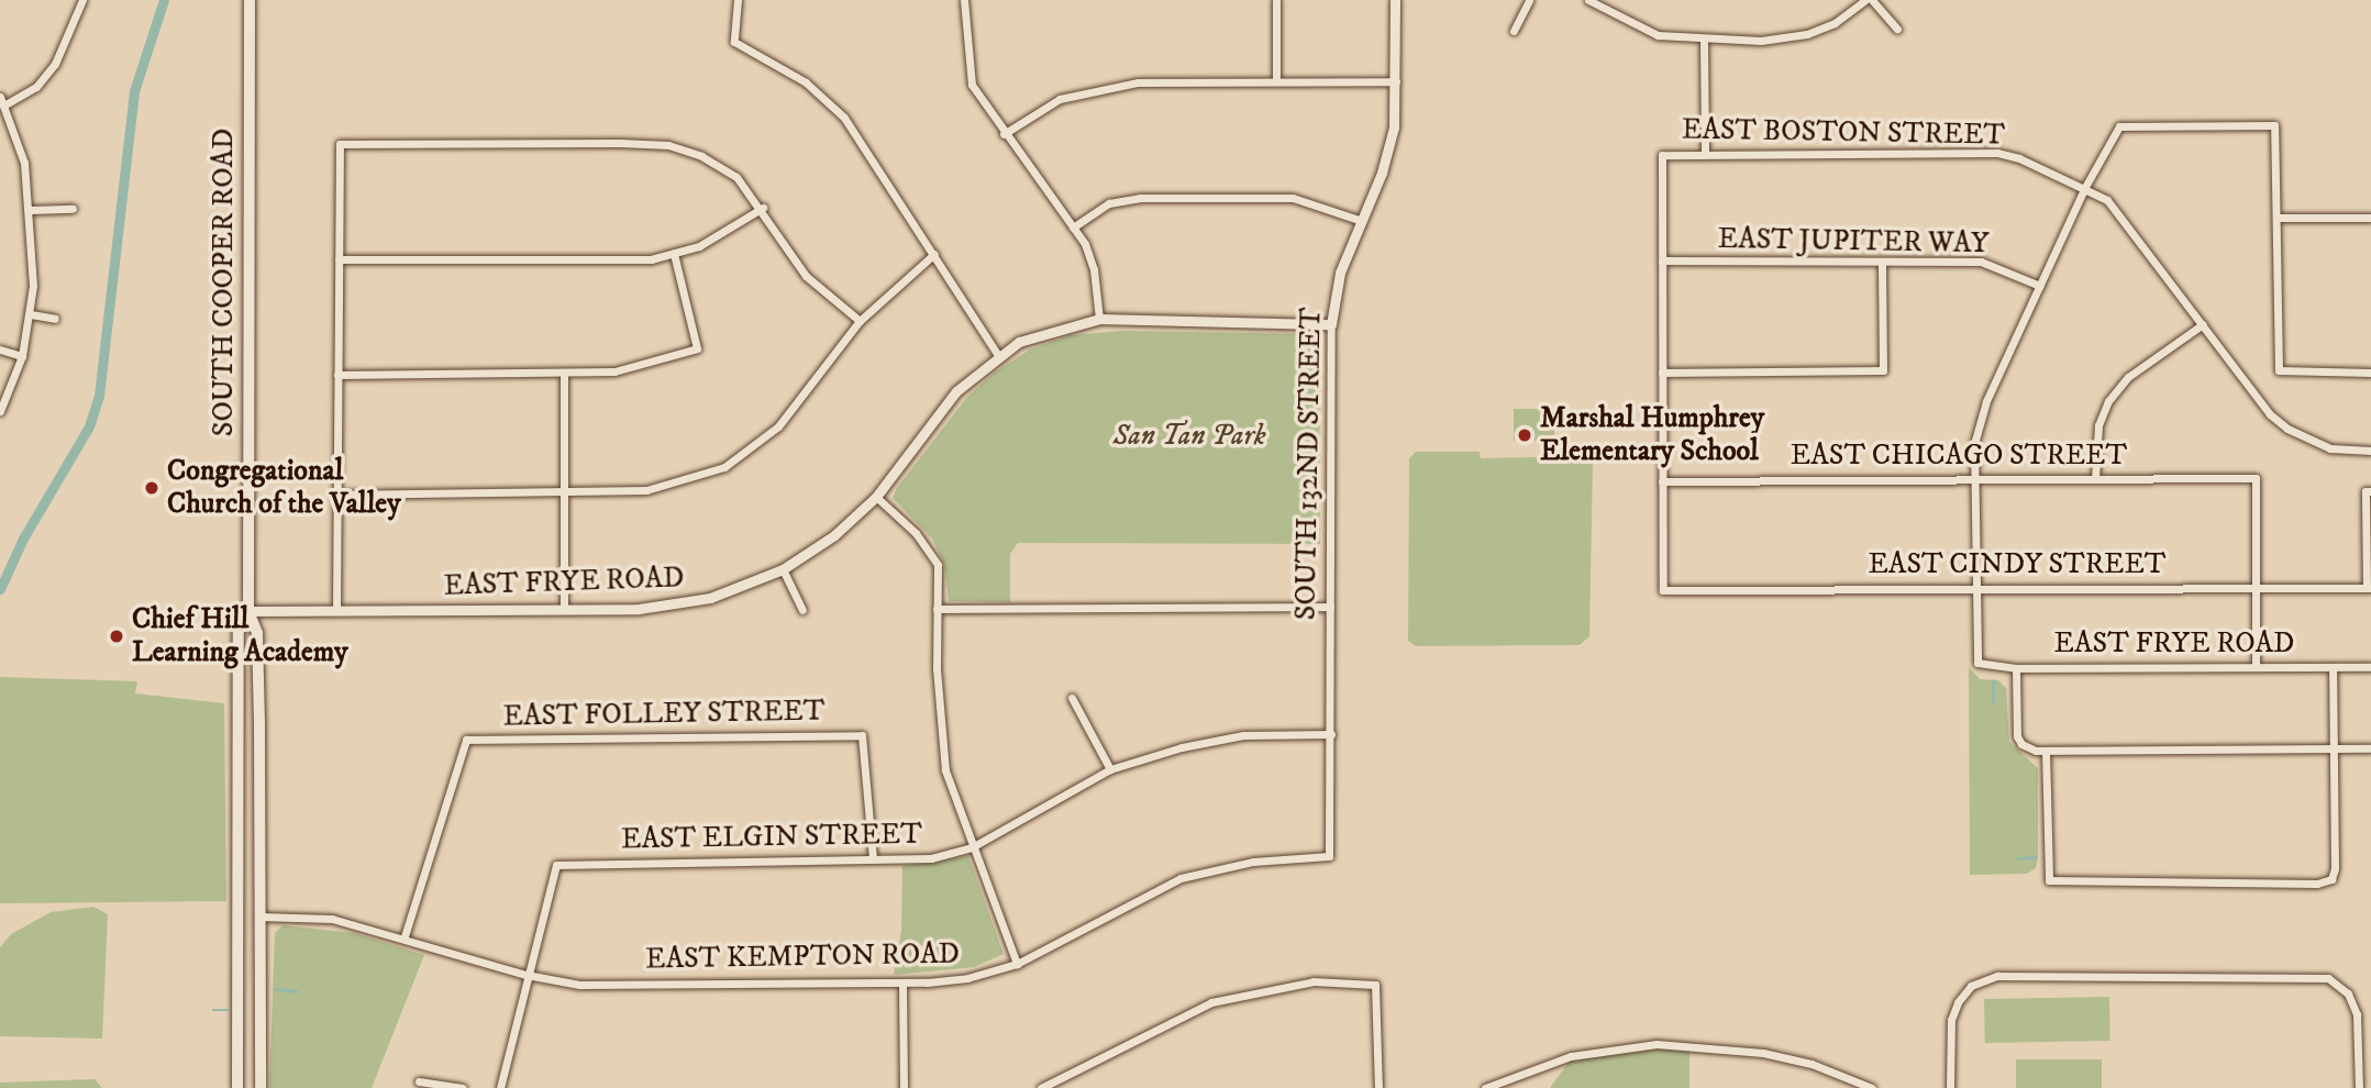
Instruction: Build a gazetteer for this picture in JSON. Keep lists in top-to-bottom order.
{
  "streets": {
    "main road": ["SOUTH COOPER ROAD"],
    "street": [
      "EAST BOSTON STREET",
      "EAST JUPITER WAY",
      "EAST CHICAGO STREET",
      "SOUTH 132ND STREET",
      "EAST CINDY STREET",
      "EAST FRYE ROAD",
      "EAST FOLLEY STREET",
      "EAST ELGIN STREET",
      "EAST KEMPTON ROAD"
    ]
  },
  "crossings": [
    ["EAST BOSTON STREET", "EAST JUPITER WAY"],
    ["SOUTH COOPER ROAD", "EAST FRYE ROAD"],
    ["SOUTH COOPER ROAD", "EAST KEMPTON ROAD"],
    ["EAST CHICAGO STREET", "EAST CINDY STREET"],
    ["SOUTH 132ND STREET", "EAST FRYE ROAD"],
    ["SOUTH 132ND STREET", "EAST ELGIN STREET"],
    ["SOUTH 132ND STREET", "EAST KEMPTON ROAD"],
    ["EAST CINDY STREET", "EAST FRYE ROAD"],
    ["EAST FOLLEY STREET", "EAST ELGIN STREET"],
    ["EAST FOLLEY STREET", "EAST KEMPTON ROAD"],
    ["EAST ELGIN STREET", "EAST KEMPTON ROAD"]
  ],
  "parks": ["San Tan Park"],
  "places": ["Marshal Humphrey Elementary School", "Congregational Church of the Valley", "Chief Hill Learning Academy"]
}
